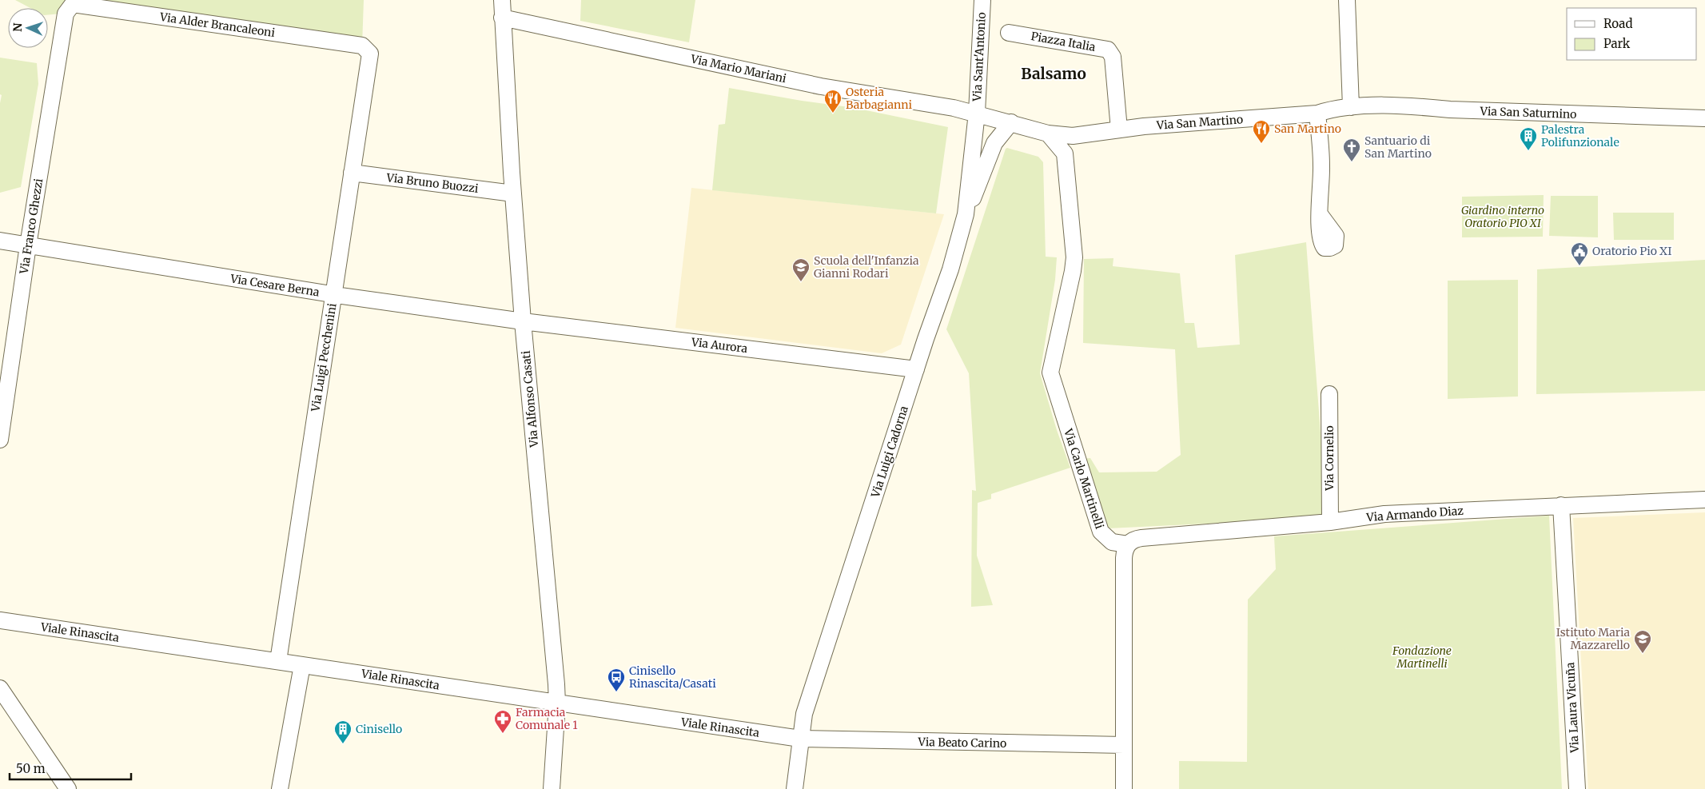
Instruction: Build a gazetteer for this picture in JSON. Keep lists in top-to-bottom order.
{
  "streets": {
    "street": [
      "Via Alder Brancaleoni",
      "Piazza Italia",
      "Via Sant'Antonio",
      "Via Mario Mariani",
      "Via San Saturnino",
      "Via San Martino",
      "Via Bruno Buozzi",
      "Via Franco Ghezzi",
      "Via Cesare Berna",
      "Via Aurora",
      "Via Luigi Pecchenini",
      "Via Alfonso Casati",
      "Via Luigi Cadorna",
      "Via Cornelio",
      "Via Carlo Martinelli",
      "Via Armando Diaz",
      "Viale Rinascita",
      "Via Laura Vicuña",
      "Via Beato Carino"
    ]
  },
  "crossings": [
    ["Via Alder Brancaleoni", "Via Franco Ghezzi"],
    ["Via Alder Brancaleoni", "Via Luigi Pecchenini"],
    ["Piazza Italia", "Via San Martino"],
    ["Via Sant'Antonio", "Via Mario Mariani"],
    ["Via Sant'Antonio", "Via Luigi Cadorna"],
    ["Via Mario Mariani", "Via Alfonso Casati"],
    ["Via Mario Mariani", "Via Luigi Cadorna"],
    ["Via San Saturnino", "Via San Martino"],
    ["Via San Martino", "Via Carlo Martinelli"],
    ["Via Bruno Buozzi", "Via Luigi Pecchenini"],
    ["Via Bruno Buozzi", "Via Alfonso Casati"],
    ["Via Franco Ghezzi", "Via Cesare Berna"],
    ["Via Cesare Berna", "Via Aurora"],
    ["Via Cesare Berna", "Via Luigi Pecchenini"],
    ["Via Cesare Berna", "Via Alfonso Casati"],
    ["Via Aurora", "Via Alfonso Casati"],
    ["Via Aurora", "Via Luigi Cadorna"],
    ["Via Luigi Pecchenini", "Viale Rinascita"],
    ["Via Alfonso Casati", "Viale Rinascita"],
    ["Via Luigi Cadorna", "Viale Rinascita"],
    ["Via Luigi Cadorna", "Via Beato Carino"],
    ["Via Cornelio", "Via Armando Diaz"],
    ["Via Carlo Martinelli", "Via Armando Diaz"],
    ["Via Armando Diaz", "Via Laura Vicuña"],
    ["Viale Rinascita", "Via Beato Carino"]
  ],
  "districts": ["Balsamo"],
  "parks": ["Giardino interno Oratorio PIO XI", "Fondazione Martinelli"],
  "places": {
    "restaurant": ["Osteria Barbagianni", "San Martino"],
    "building": ["Palestra Polifunzionale", "Cinisello"],
    "church": ["Santuario di San Martino"],
    "public building": ["Oratorio Pio XI"],
    "school or university": ["Scuola dell'Infanzia Gianni Rodari", "Istituto Maria Mazzarello"],
    "bus stop": ["Cinisello Rinascita/Casati"],
    "pharmacy": ["Farmacia Comunale 1"]
  },
  "legend": ["Road", "Park"],
  "scale_bar": "50 m",
  "north": "left"
}
